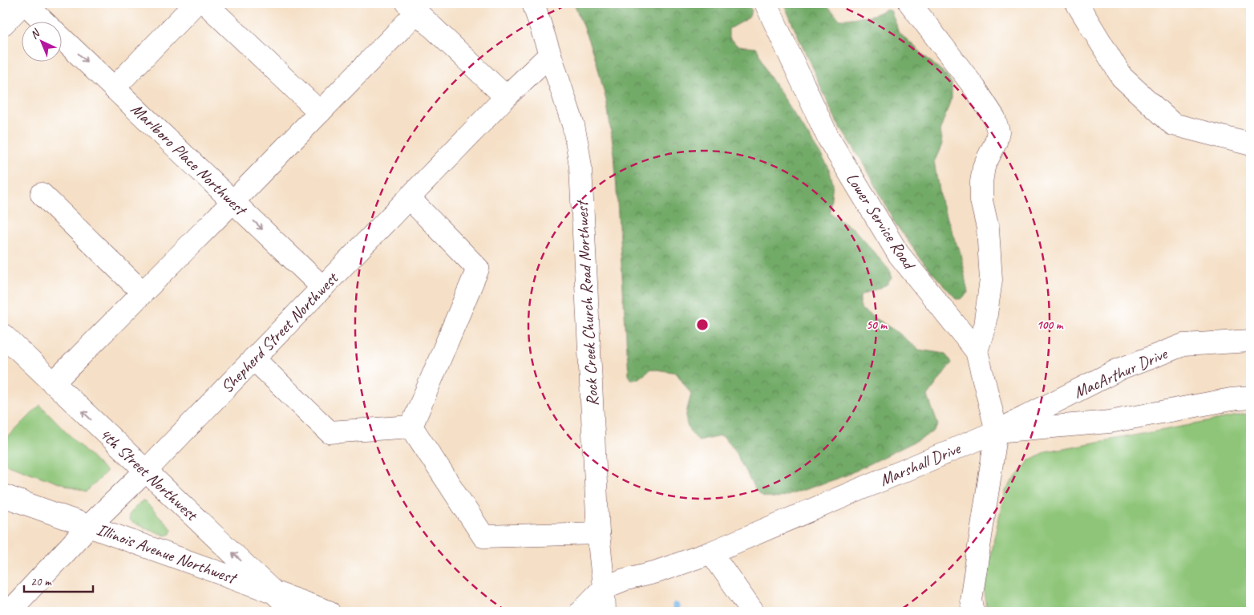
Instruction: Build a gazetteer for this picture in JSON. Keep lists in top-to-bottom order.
{
  "streets": {
    "street": [
      "Marlboro Place Northwest",
      "Lower Service Road",
      "Rock Creek Church Road Northwest",
      "Shepherd Street Northwest",
      "MacArthur Drive",
      "Marshall Drive",
      "4th Street Northwest",
      "Illinois Avenue Northwest"
    ]
  },
  "crossings": [
    ["Marlboro Place Northwest", "Shepherd Street Northwest"],
    ["Lower Service Road", "MacArthur Drive"],
    ["Lower Service Road", "Marshall Drive"],
    ["Rock Creek Church Road Northwest", "Shepherd Street Northwest"],
    ["Rock Creek Church Road Northwest", "Marshall Drive"],
    ["Shepherd Street Northwest", "4th Street Northwest"],
    ["Shepherd Street Northwest", "Illinois Avenue Northwest"],
    ["MacArthur Drive", "Marshall Drive"],
    ["4th Street Northwest", "Illinois Avenue Northwest"]
  ],
  "one_way": ["Marlboro Place Northwest", "4th Street Northwest"],
  "scale_bar": "20 m",
  "north": "top left",
  "rings": ["50 m", "100 m"]
}
